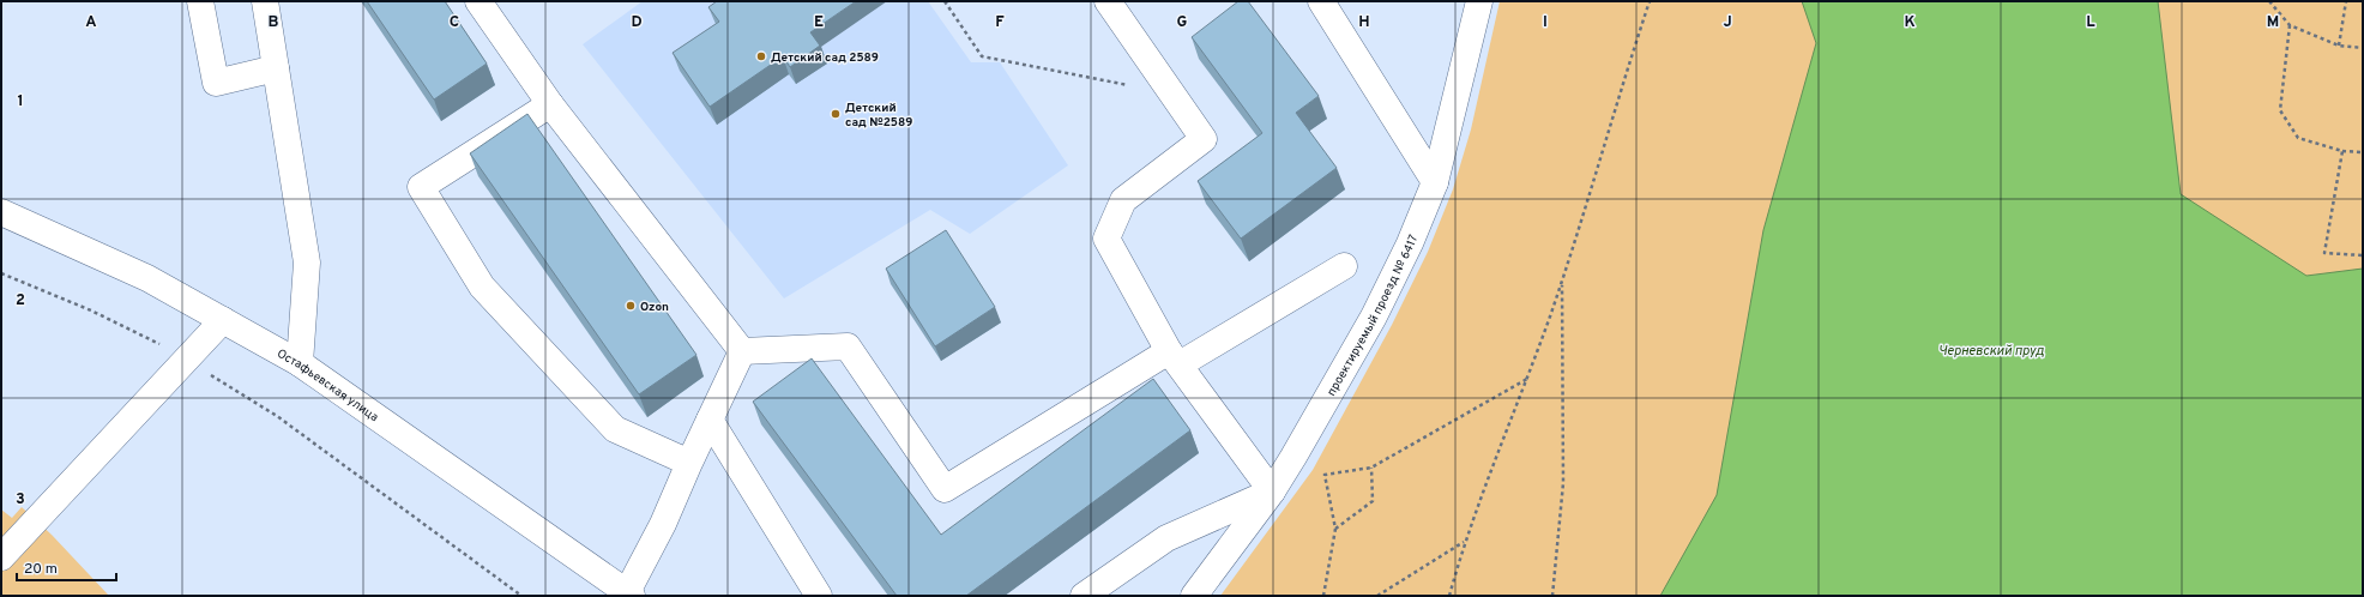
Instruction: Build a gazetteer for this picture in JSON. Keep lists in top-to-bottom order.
{
  "streets": {
    "street": ["проектируемый проезд № 6417", "Остафьевская улица"]
  },
  "water": ["Черневский пруд"],
  "places": ["Детский сад 2589", "Детский сад №2589", "Ozon"],
  "scale_bar": "20 m",
  "grid": {
    "columns": [
      "A",
      "B",
      "C",
      "D",
      "E",
      "F",
      "G",
      "H",
      "I",
      "J",
      "K",
      "L",
      "M"
    ],
    "rows": ["1", "2", "3"]
  }
}
